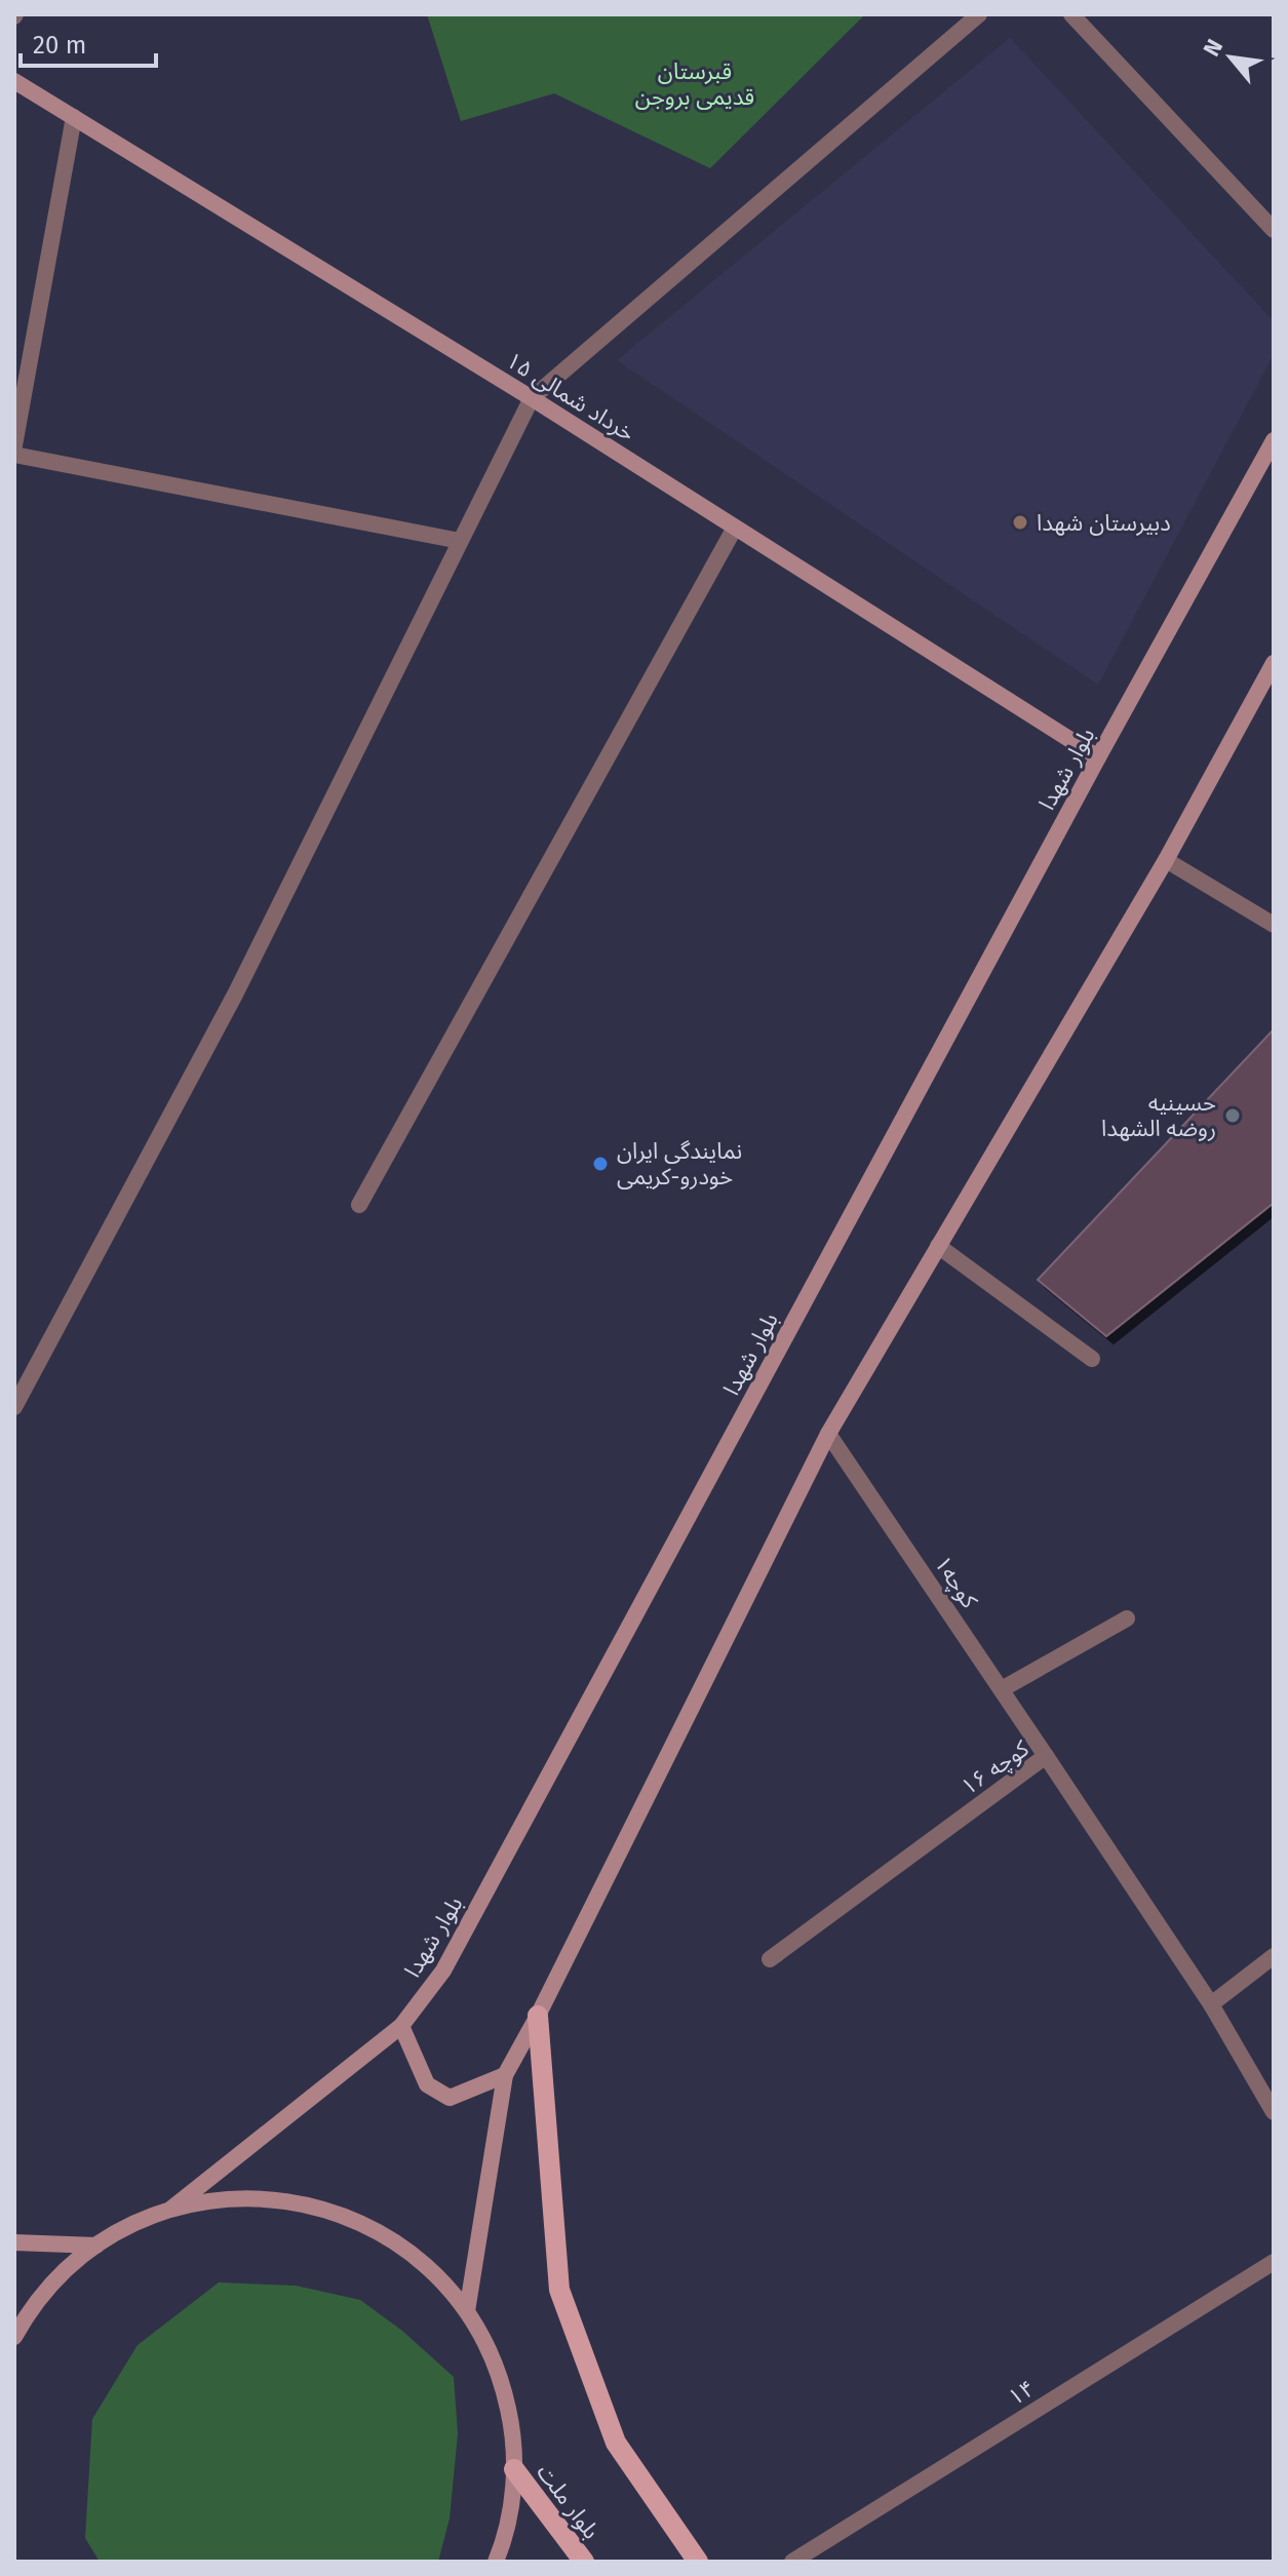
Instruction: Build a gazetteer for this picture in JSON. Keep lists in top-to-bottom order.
{
  "streets": {
    "main road": ["۱۵ خرداد شمالی", "بلوار شهدا", "بلوار ملت"],
    "street": ["کوچه۱", "کوچه ۱۶", "۱۴"]
  },
  "crossings": [
    ["۱۵ خرداد شمالی", "بلوار شهدا"],
    ["کوچه۱", "کوچه ۱۶"]
  ],
  "parks": ["قبرستان قدیمی بروجن"],
  "places": ["دبیرستان شهدا", "حسینیه روضه الشهدا", "نمایندگی ایران خودرو-کریمی"],
  "scale_bar": "20 m",
  "north": "top left"
}
